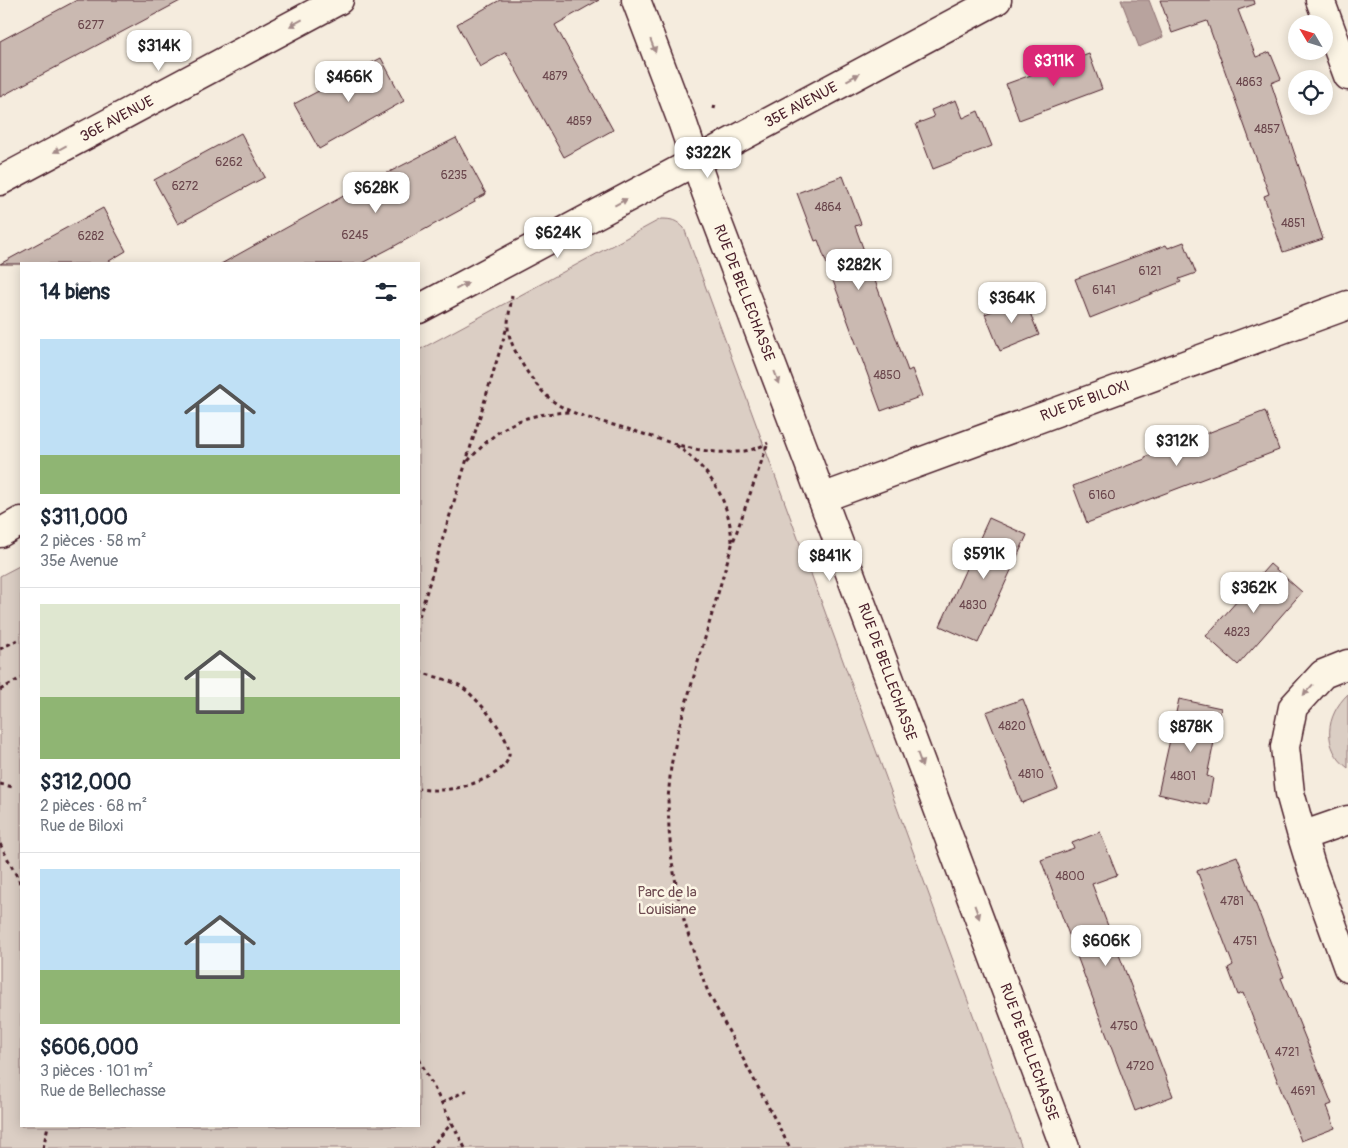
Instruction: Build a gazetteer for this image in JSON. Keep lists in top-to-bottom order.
{
  "streets": {
    "street": [
      "35E AVENUE",
      "36E AVENUE",
      "RUE DE BELLECHASSE",
      "RUE DE BILOXI"
    ]
  },
  "crossings": [
    ["35E AVENUE", "RUE DE BELLECHASSE"],
    ["RUE DE BELLECHASSE", "RUE DE BILOXI"]
  ],
  "one_way": ["35E AVENUE", "36E AVENUE", "RUE DE BELLECHASSE"],
  "parks": ["Parc de la Louisiane"],
  "house_numbers": [
    "6277",
    "4879",
    "4863",
    "4859",
    "4857",
    "6262",
    "6235",
    "6272",
    "4864",
    "4851",
    "6245",
    "6282",
    "6121",
    "6141",
    "4850",
    "6160",
    "4830",
    "4823",
    "4820",
    "4810",
    "4801",
    "4800",
    "4781",
    "4751",
    "4750",
    "4721",
    "4720",
    "4691"
  ],
  "north": "top left",
  "page": {
    "price": [
      "$314K",
      "$311K",
      "$466K",
      "$322K",
      "$628K",
      "$624K",
      "$282K",
      "$364K",
      "$312K",
      "$591K",
      "$841K",
      "$362K",
      "$878K",
      "$606K"
    ],
    "heading": "14 biens",
    "list": [
      {
        "name": "$311,000",
        "note": "2 pièces · 58 m² · 35e Avenue"
      },
      {
        "name": "$312,000",
        "note": "2 pièces · 68 m² · Rue de Biloxi"
      },
      {
        "name": "$606,000",
        "note": "3 pièces · 101 m² · Rue de Bellechasse"
      }
    ]
  }
}
